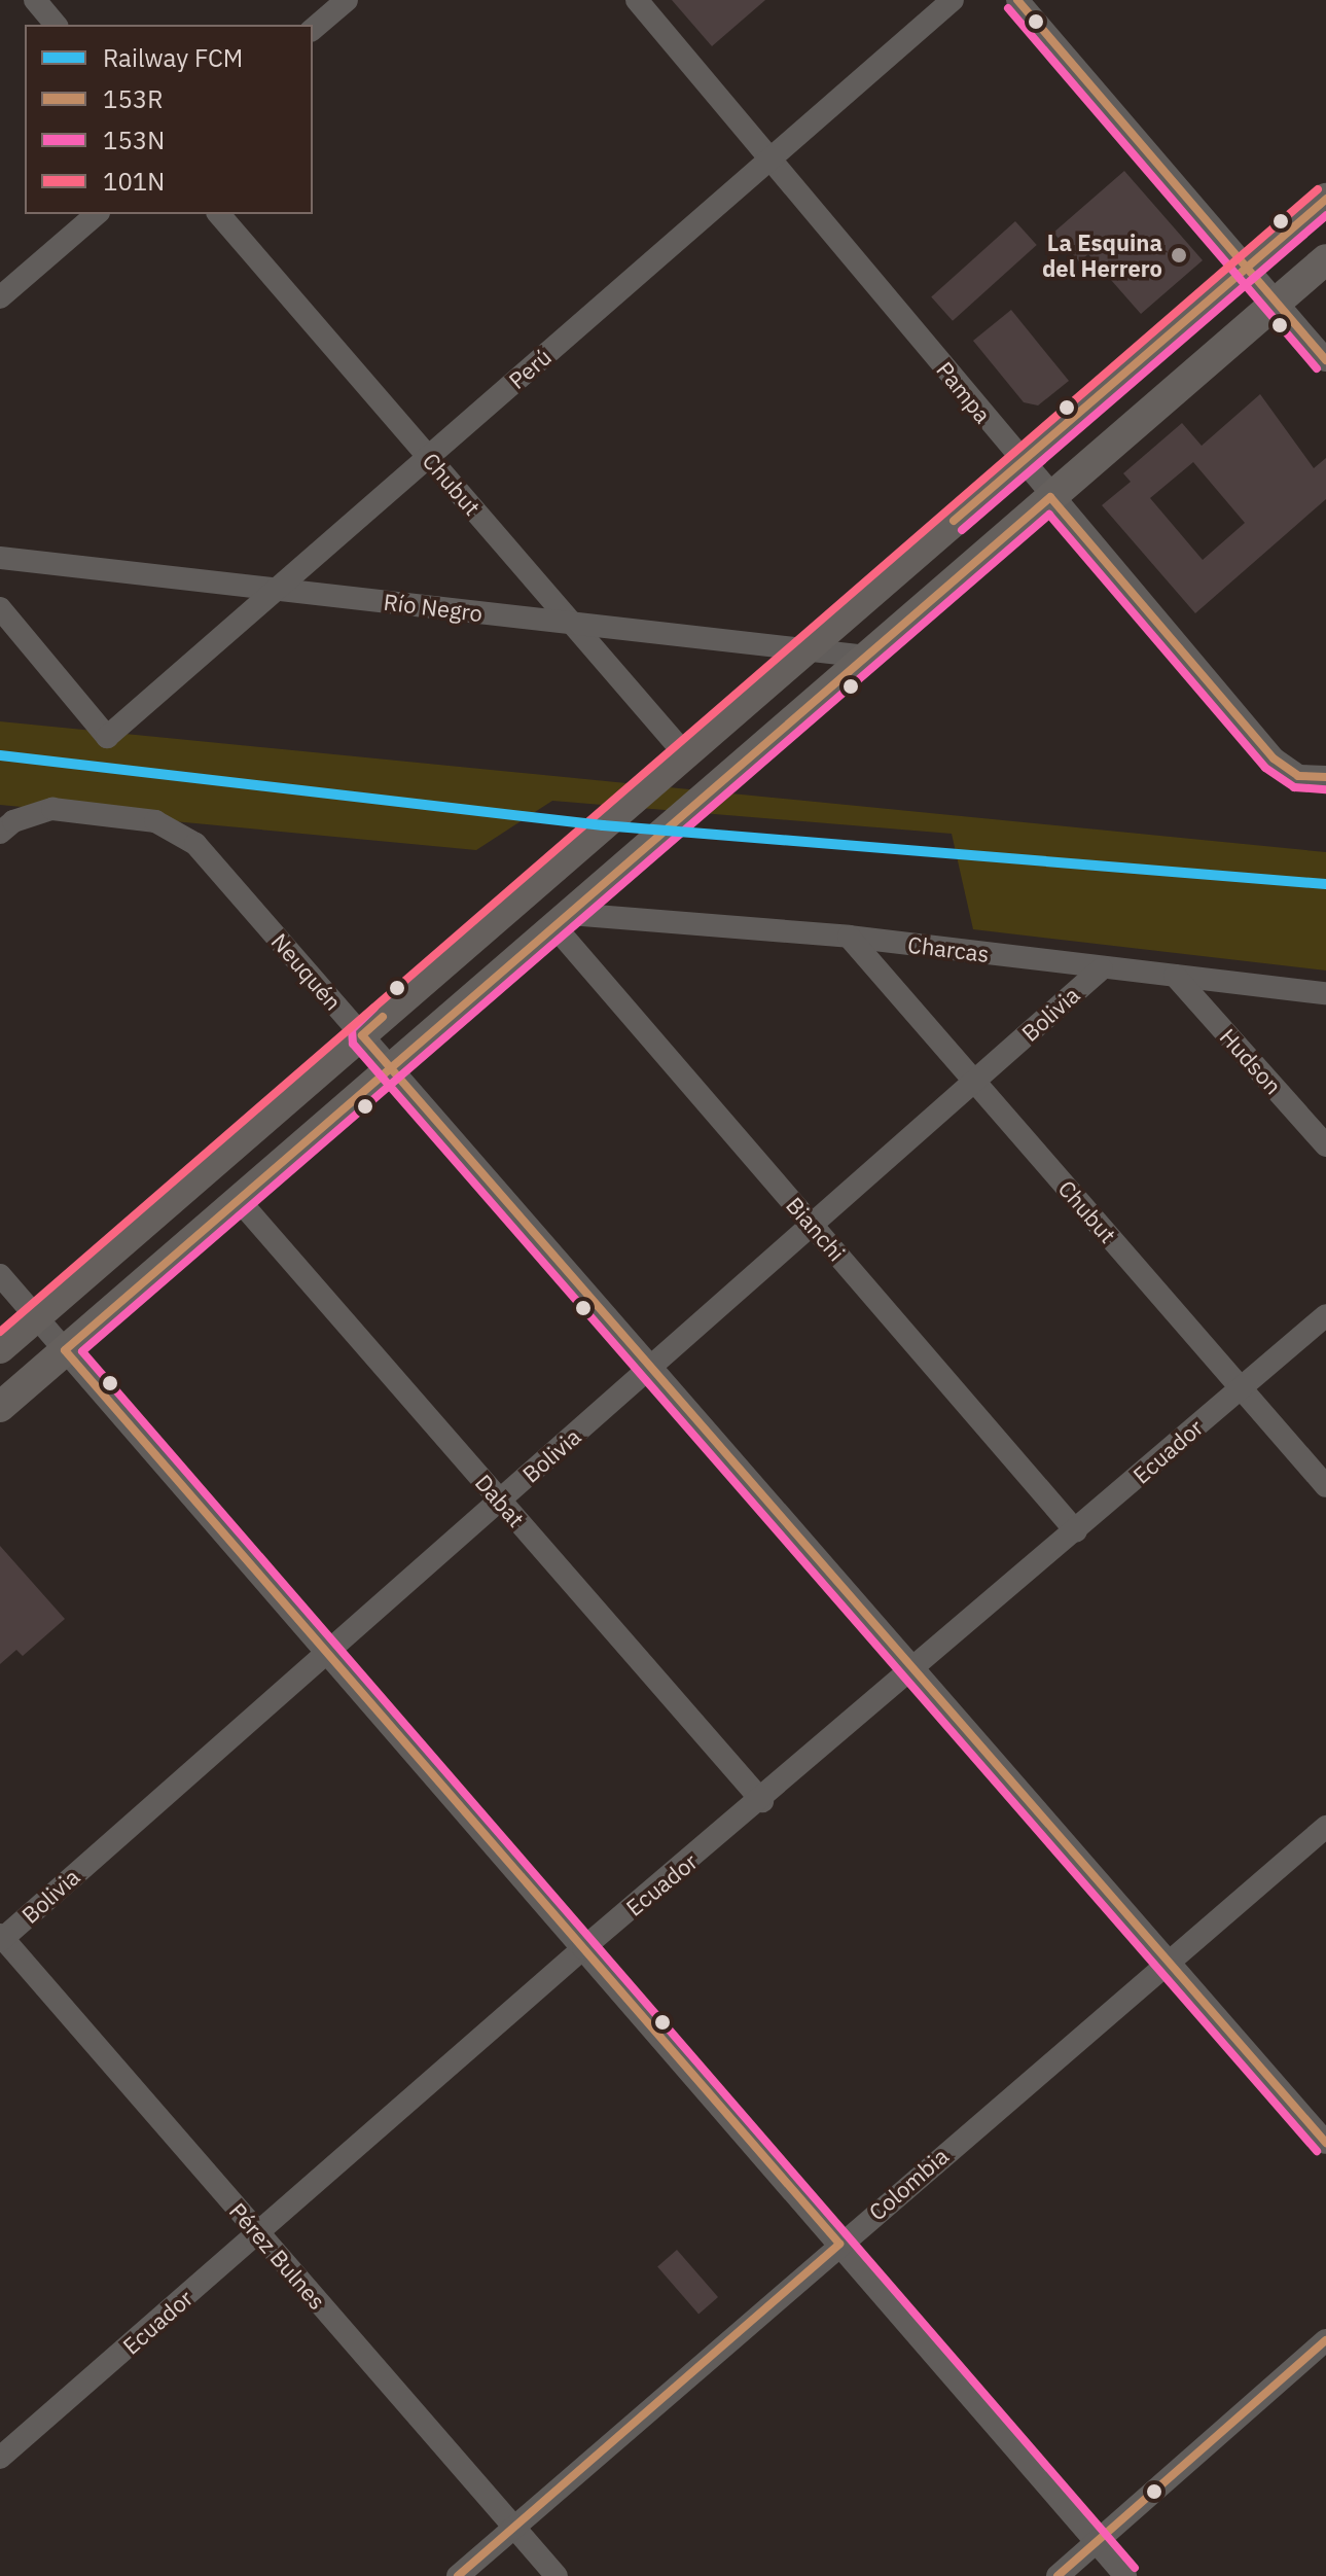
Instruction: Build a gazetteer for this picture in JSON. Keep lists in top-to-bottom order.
{
  "streets": {
    "street": [
      "Perú",
      "Pampa",
      "Chubut",
      "Río Negro",
      "Charcas",
      "Neuquén",
      "Bolivia",
      "Hudson",
      "Bianchi",
      "Ecuador",
      "Dabat",
      "Colombia",
      "Pérez Bulnes"
    ]
  },
  "crossings": [
    ["Perú", "Pampa"],
    ["Perú", "Chubut"],
    ["Perú", "Río Negro"],
    ["Chubut", "Río Negro"],
    ["Chubut", "Charcas"],
    ["Chubut", "Bolivia"],
    ["Chubut", "Ecuador"],
    ["Charcas", "Bolivia"],
    ["Charcas", "Hudson"],
    ["Charcas", "Bianchi"],
    ["Neuquén", "Bolivia"],
    ["Neuquén", "Ecuador"],
    ["Neuquén", "Colombia"],
    ["Bolivia", "Bianchi"],
    ["Bolivia", "Dabat"],
    ["Bolivia", "Pérez Bulnes"],
    ["Bianchi", "Ecuador"],
    ["Ecuador", "Dabat"],
    ["Ecuador", "Pérez Bulnes"],
    ["Colombia", "Pérez Bulnes"]
  ],
  "places": ["La Esquina del Herrero"],
  "lines": [
    "transit line 153R",
    "transit line 153N",
    "transit line 101N",
    "rail line FCM"
  ],
  "legend": [
    "Railway FCM",
    "153R",
    "153N",
    "101N"
  ]
}
